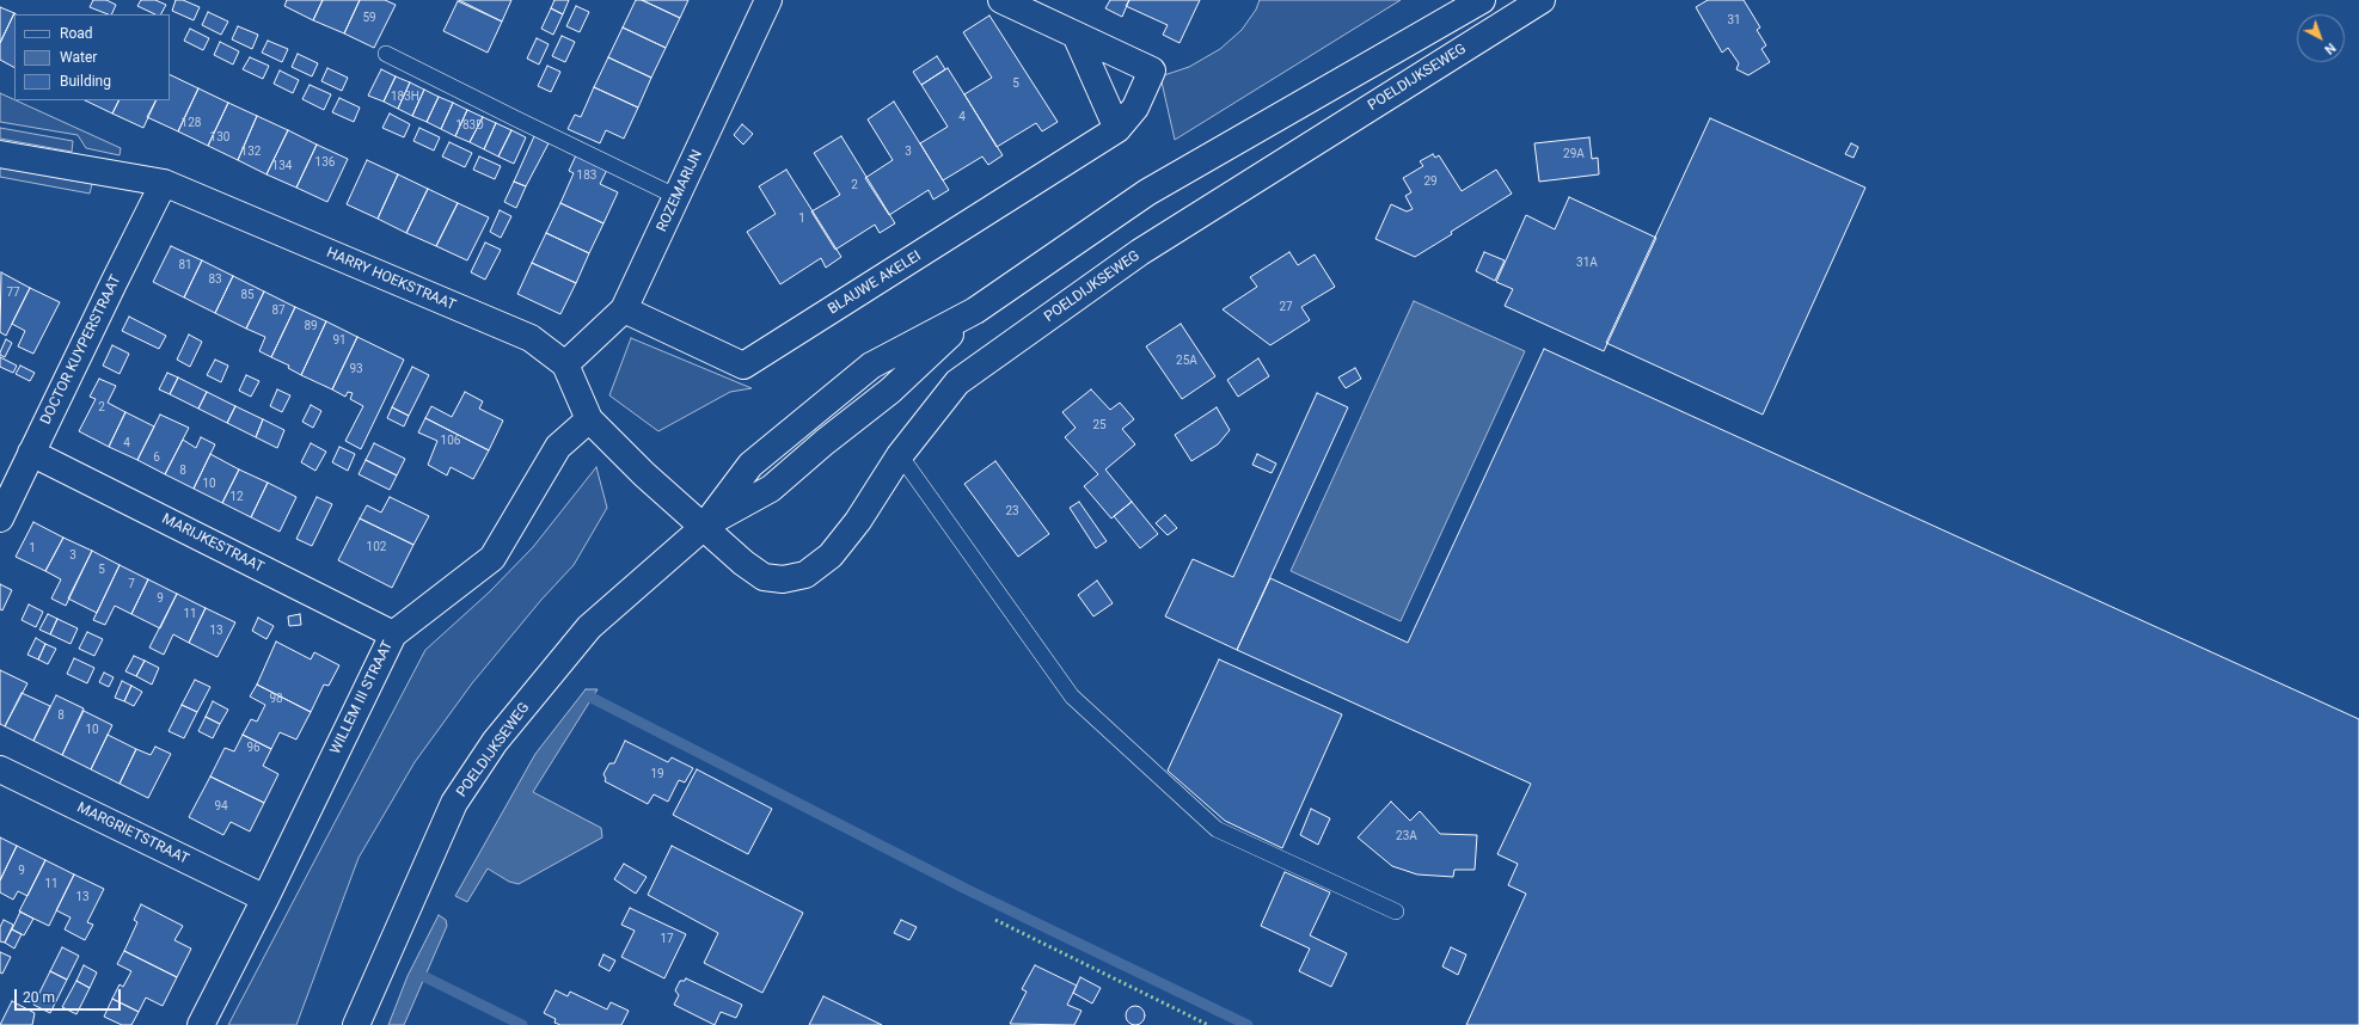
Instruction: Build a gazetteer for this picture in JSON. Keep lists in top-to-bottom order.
{
  "streets": {
    "street": [
      "POELDIJKSEWEG",
      "ROZEMARIJN",
      "HARRY HOEKSTRAAT",
      "BLAUWE AKELEI",
      "DOCTOR KUYPERSTRAAT",
      "MARIJKESTRAAT",
      "WILLEM III STRAAT",
      "MARGRIETSTRAAT"
    ]
  },
  "crossings": [
    ["ROZEMARIJN", "HARRY HOEKSTRAAT"],
    ["ROZEMARIJN", "BLAUWE AKELEI"],
    ["HARRY HOEKSTRAAT", "DOCTOR KUYPERSTRAAT"],
    ["DOCTOR KUYPERSTRAAT", "MARIJKESTRAAT"],
    ["MARIJKESTRAAT", "WILLEM III STRAAT"],
    ["WILLEM III STRAAT", "MARGRIETSTRAAT"]
  ],
  "house_numbers": [
    "59",
    "31",
    "5",
    "183H",
    "4",
    "128",
    "183D",
    "130",
    "132",
    "3",
    "29A",
    "136",
    "134",
    "183",
    "29",
    "2",
    "1",
    "31A",
    "81",
    "83",
    "77",
    "85",
    "27",
    "87",
    "89",
    "91",
    "25A",
    "93",
    "2",
    "25",
    "106",
    "4",
    "6",
    "8",
    "10",
    "12",
    "23",
    "102",
    "1",
    "3",
    "5",
    "7",
    "9",
    "11",
    "13",
    "98",
    "8",
    "10",
    "96",
    "19",
    "94",
    "23A",
    "9",
    "11",
    "13",
    "17"
  ],
  "legend": ["Road", "Water", "Building"],
  "scale_bar": "20 m",
  "north": "bottom right"
}
